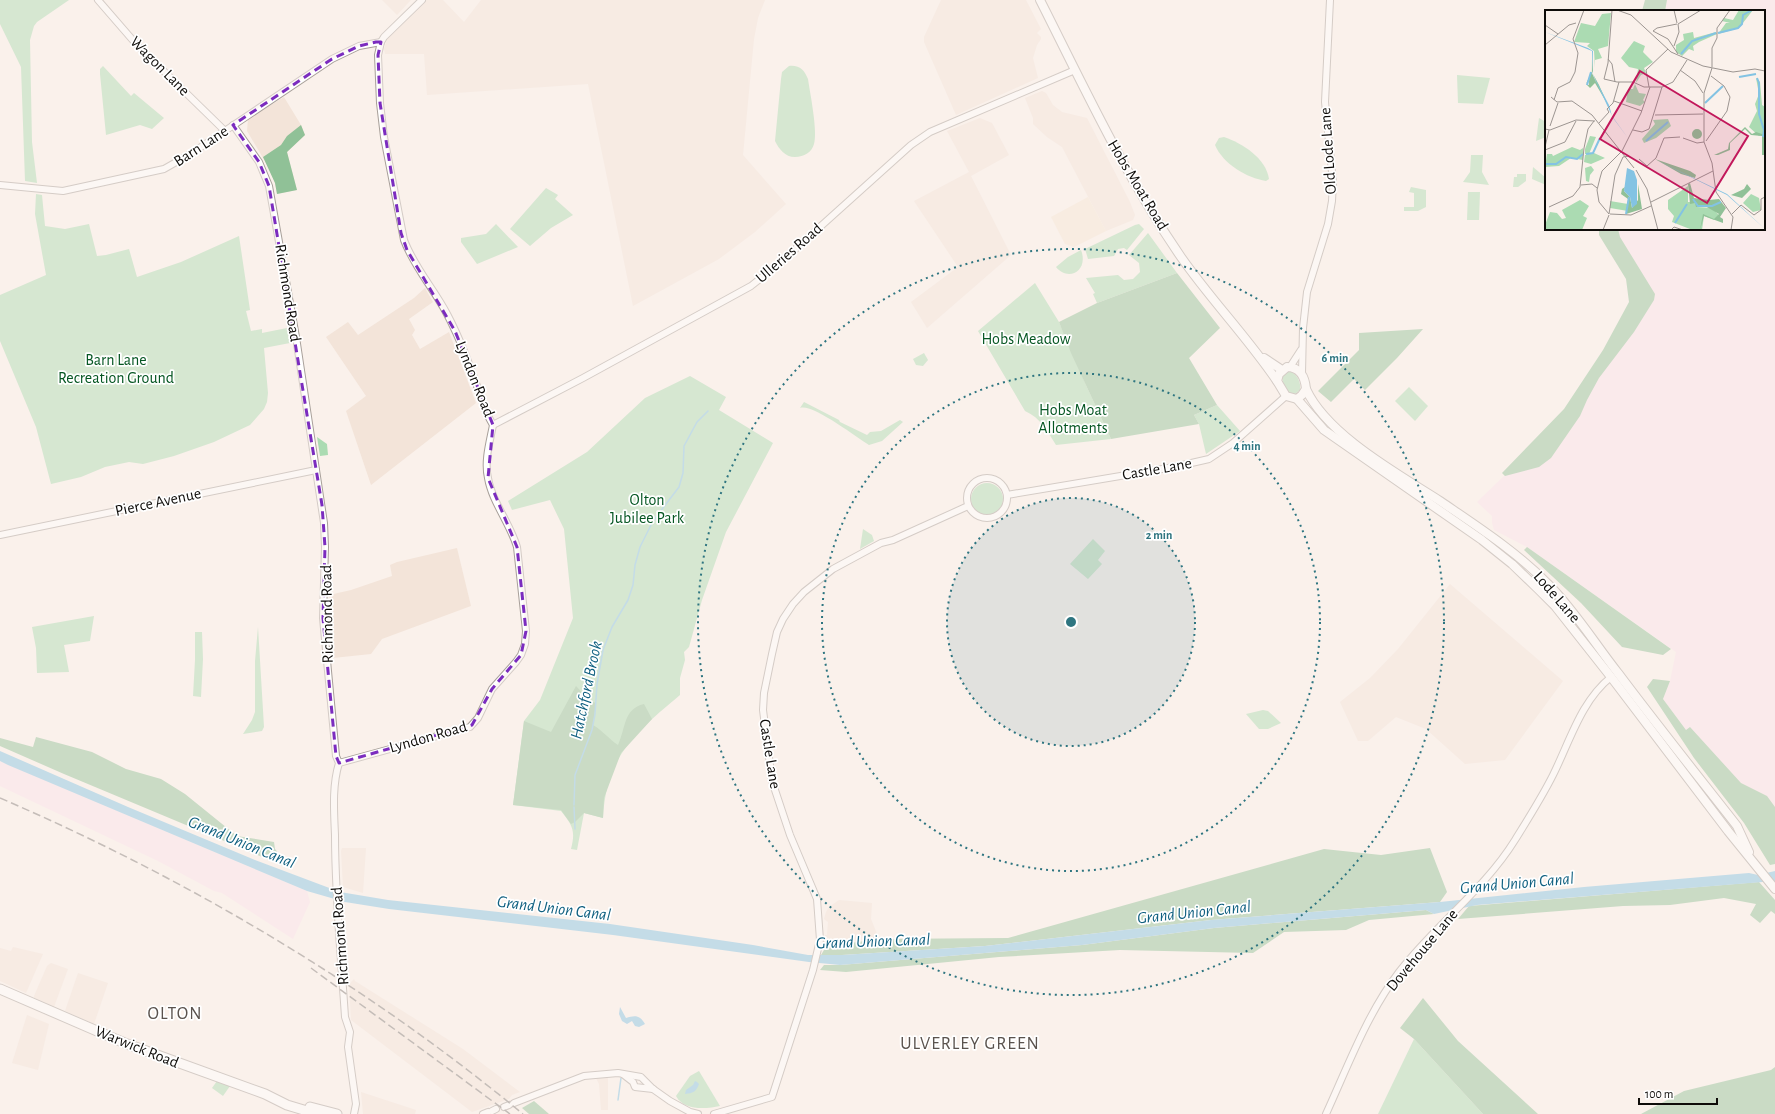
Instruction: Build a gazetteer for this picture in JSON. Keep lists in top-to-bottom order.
{
  "streets": {
    "highway": ["Warwick Road"],
    "main road": ["Hobs Moat Road", "Lode Lane"],
    "street": [
      "Wagon Lane",
      "Barn Lane",
      "Old Lode Lane",
      "Ulleries Road",
      "Richmond Road",
      "Lyndon Road",
      "Castle Lane",
      "Pierce Avenue",
      "Dovehouse Lane"
    ]
  },
  "crossings": [
    ["Wagon Lane", "Barn Lane"],
    ["Barn Lane", "Richmond Road"],
    ["Barn Lane", "Lyndon Road"],
    ["Old Lode Lane", "Hobs Moat Road"],
    ["Old Lode Lane", "Castle Lane"],
    ["Old Lode Lane", "Lode Lane"],
    ["Hobs Moat Road", "Ulleries Road"],
    ["Hobs Moat Road", "Castle Lane"],
    ["Hobs Moat Road", "Lode Lane"],
    ["Ulleries Road", "Lyndon Road"],
    ["Richmond Road", "Lyndon Road"],
    ["Richmond Road", "Pierce Avenue"],
    ["Castle Lane", "Lode Lane"],
    ["Lode Lane", "Dovehouse Lane"]
  ],
  "districts": ["OLTON", "ULVERLEY GREEN"],
  "water": ["Hatchford Brook", "Grand Union Canal"],
  "parks": [
    "Hobs Meadow",
    "Barn Lane Recreation Ground",
    "Hobs Moat Allotments",
    "Olton Jubilee Park"
  ],
  "scale_bar": "100 m",
  "rings": ["6 min", "4 min", "2 min"]
}
